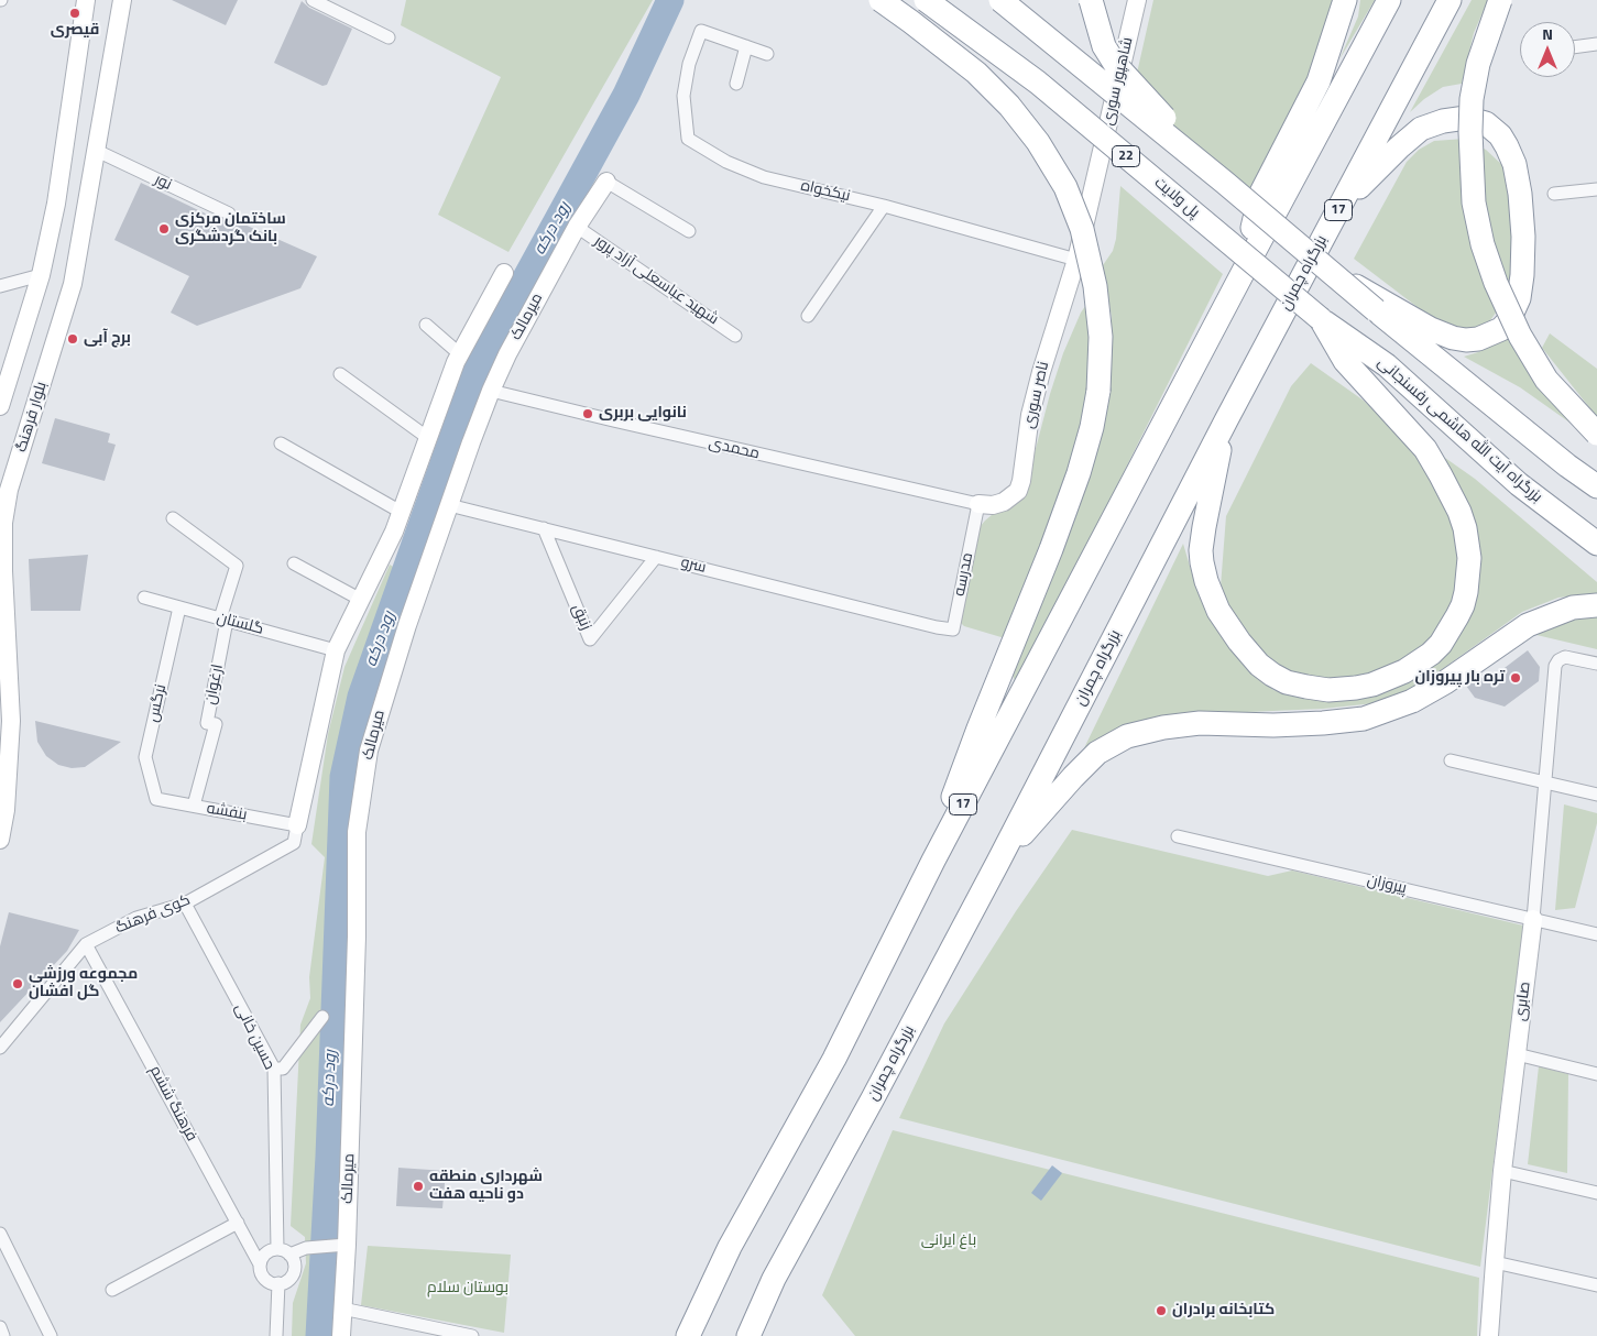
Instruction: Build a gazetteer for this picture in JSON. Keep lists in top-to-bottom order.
{
  "streets": {
    "highway": [
      "22",
      "پل ولایت",
      "17",
      "بزرگراه چمران",
      "بزرگراه آیت الله هاشمی رفسنجانی"
    ],
    "street": [
      "شاهپور سوری",
      "نور",
      "نیکخواه",
      "شهید عباسعلی آزاد پرور",
      "میرمالک",
      "ناصر سوری",
      "بلوار فرهنگ",
      "محمدی",
      "سرو",
      "مدرسه",
      "زنبق",
      "گلستان",
      "ارغوان",
      "نرگس",
      "بنفشه",
      "پیروزان",
      "کوی فرهنگ",
      "صابری",
      "حسین خانی",
      "فرهنگ ششم"
    ]
  },
  "crossings": [
    ["شاهپور سوری", "نیکخواه"],
    ["شاهپور سوری", "ناصر سوری"],
    ["نور", "بلوار فرهنگ"],
    ["نیکخواه", "ناصر سوری"],
    ["پل ولایت", "بزرگراه آیت الله هاشمی رفسنجانی"],
    ["شهید عباسعلی آزاد پرور", "میرمالک"],
    ["میرمالک", "محمدی"],
    ["میرمالک", "سرو"],
    ["ناصر سوری", "محمدی"],
    ["ناصر سوری", "مدرسه"],
    ["محمدی", "مدرسه"],
    ["سرو", "مدرسه"],
    ["سرو", "زنبق"],
    ["گلستان", "ارغوان"],
    ["گلستان", "نرگس"],
    ["ارغوان", "بنفشه"],
    ["نرگس", "بنفشه"],
    ["بنفشه", "کوی فرهنگ"],
    ["پیروزان", "صابری"],
    ["کوی فرهنگ", "حسین خانی"],
    ["کوی فرهنگ", "فرهنگ ششم"],
    ["حسین خانی", "فرهنگ ششم"]
  ],
  "water": ["رود درکه"],
  "parks": ["باغ ایرانی", "بوستان سلام"],
  "places": [
    "قیصری",
    "ساختمان مرکزی بانک گردشگری",
    "برج آبی",
    "نانوایی بربری",
    "تره بار پیروزان",
    "مجموعه ورزشی گل افشان",
    "شهرداری منطقه دو ناحیه هفت",
    "کتابخانه برادران"
  ],
  "north": "top"
}
